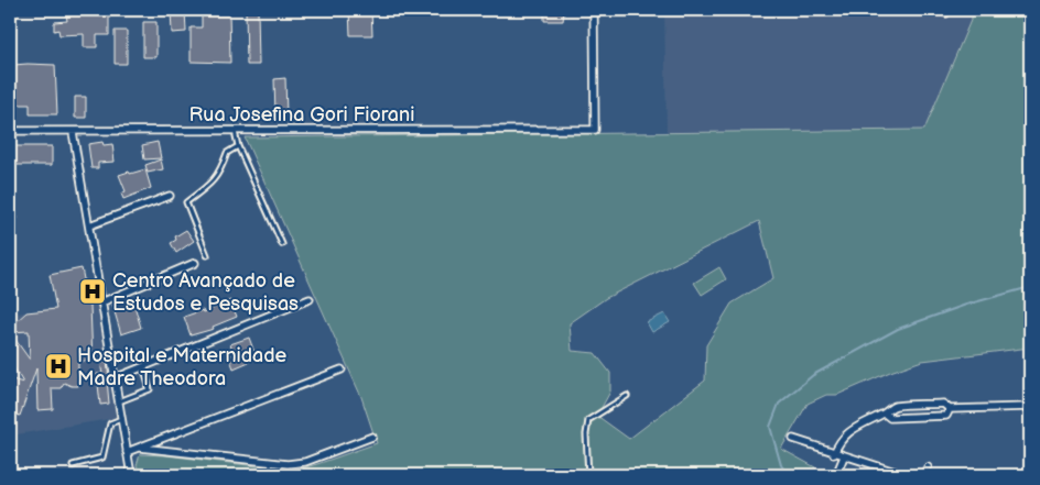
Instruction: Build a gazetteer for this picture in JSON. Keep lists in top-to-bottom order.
{
  "streets": {
    "street": ["Rua Josefina Gori Fiorani"]
  },
  "places": {
    "hospital": ["Centro Avançado de Estudos e Pesquisas", "Hospital e Maternidade Madre Theodora"]
  }
}
